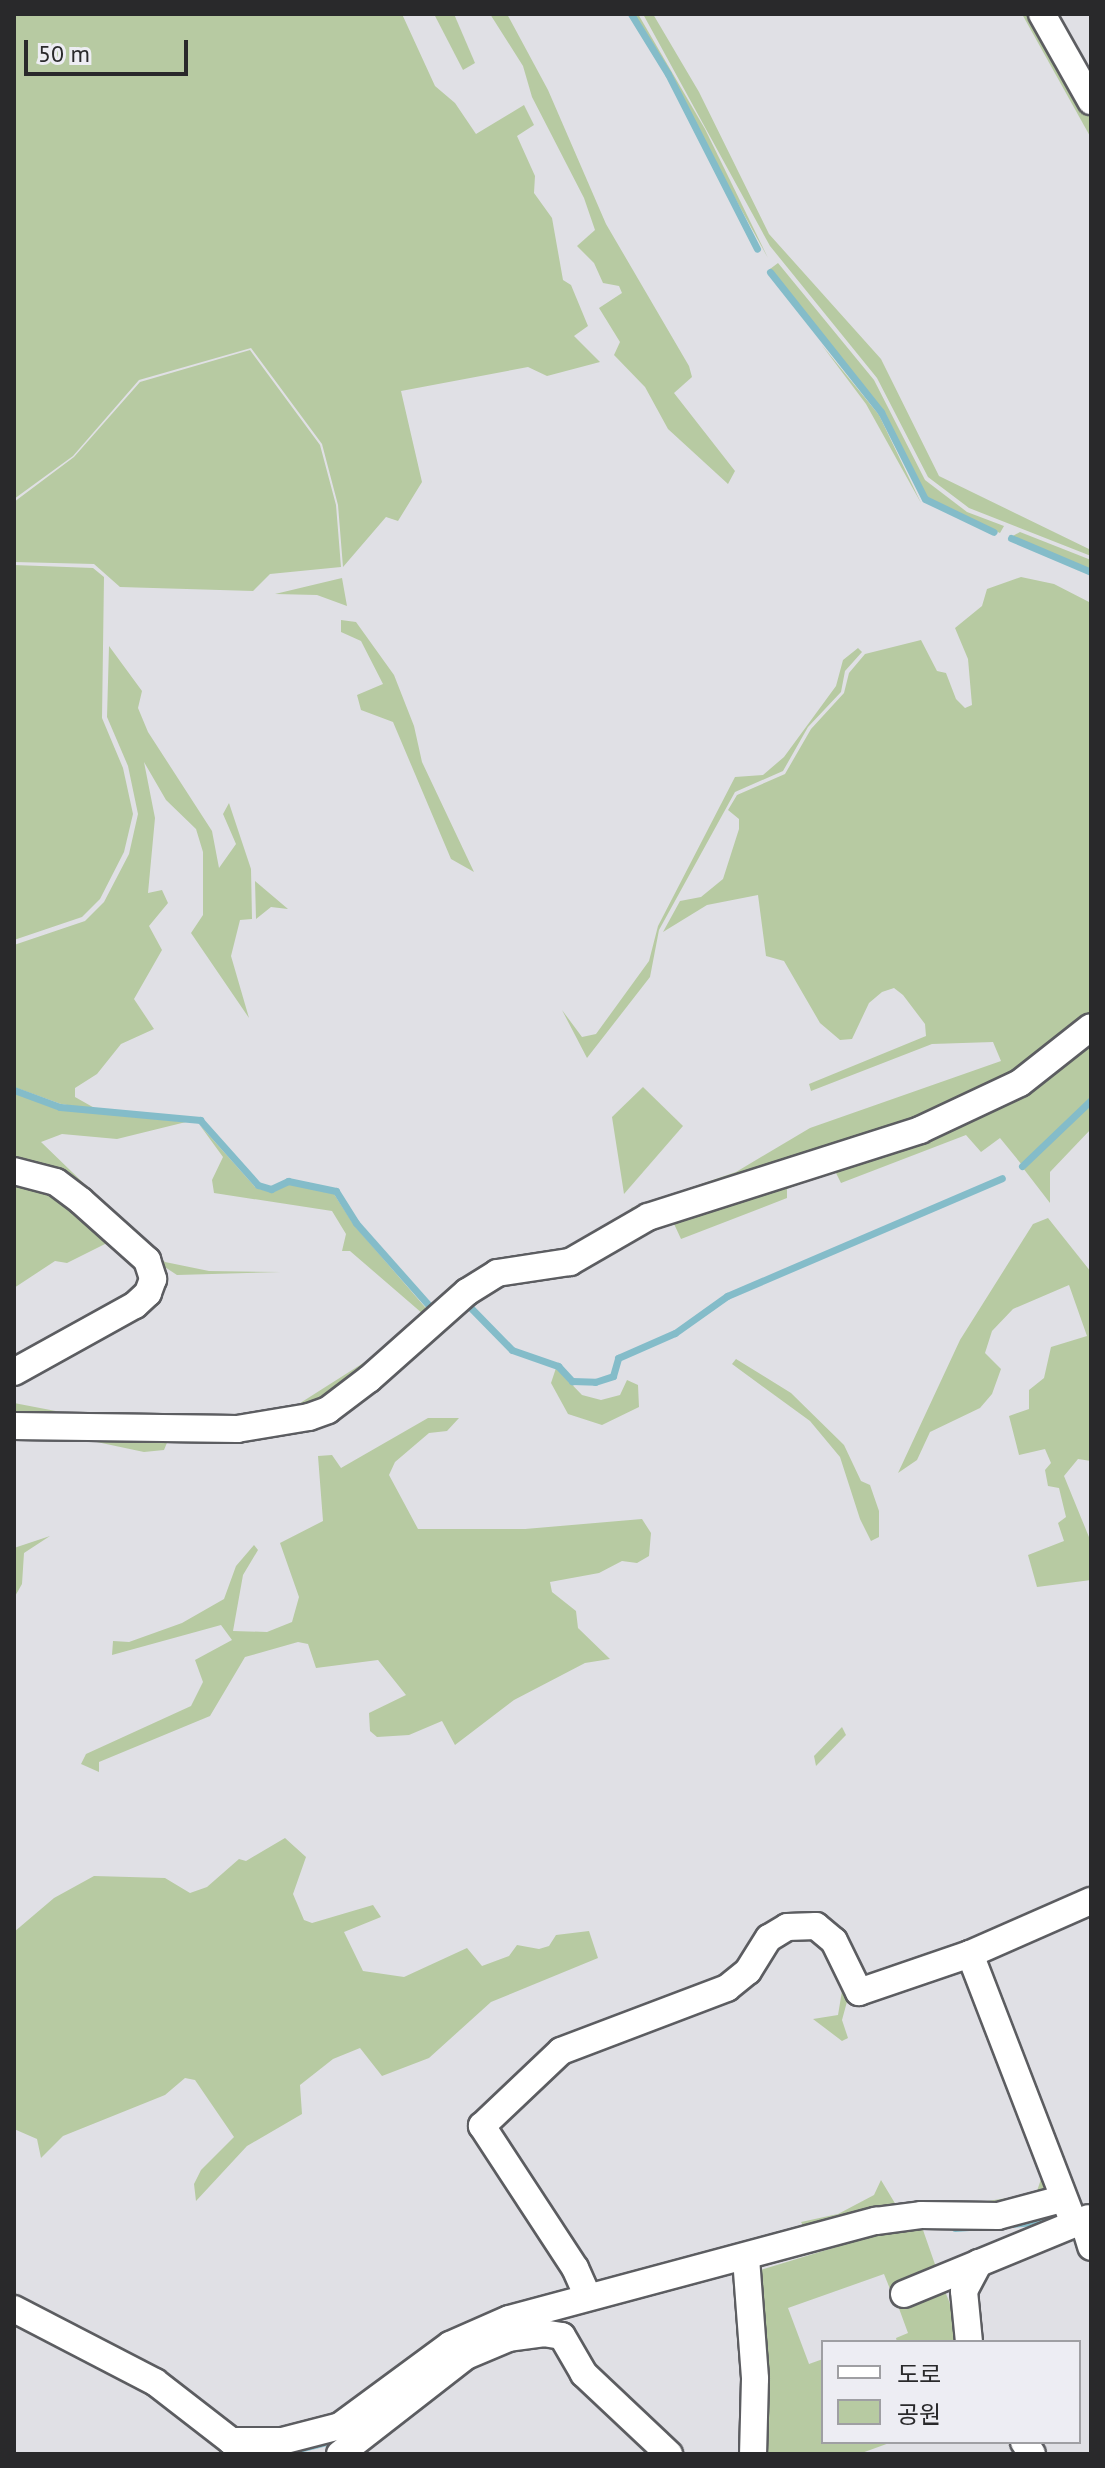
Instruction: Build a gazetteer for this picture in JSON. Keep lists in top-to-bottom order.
{
  "legend": ["도로", "공원"],
  "scale_bar": "50 m"
}
